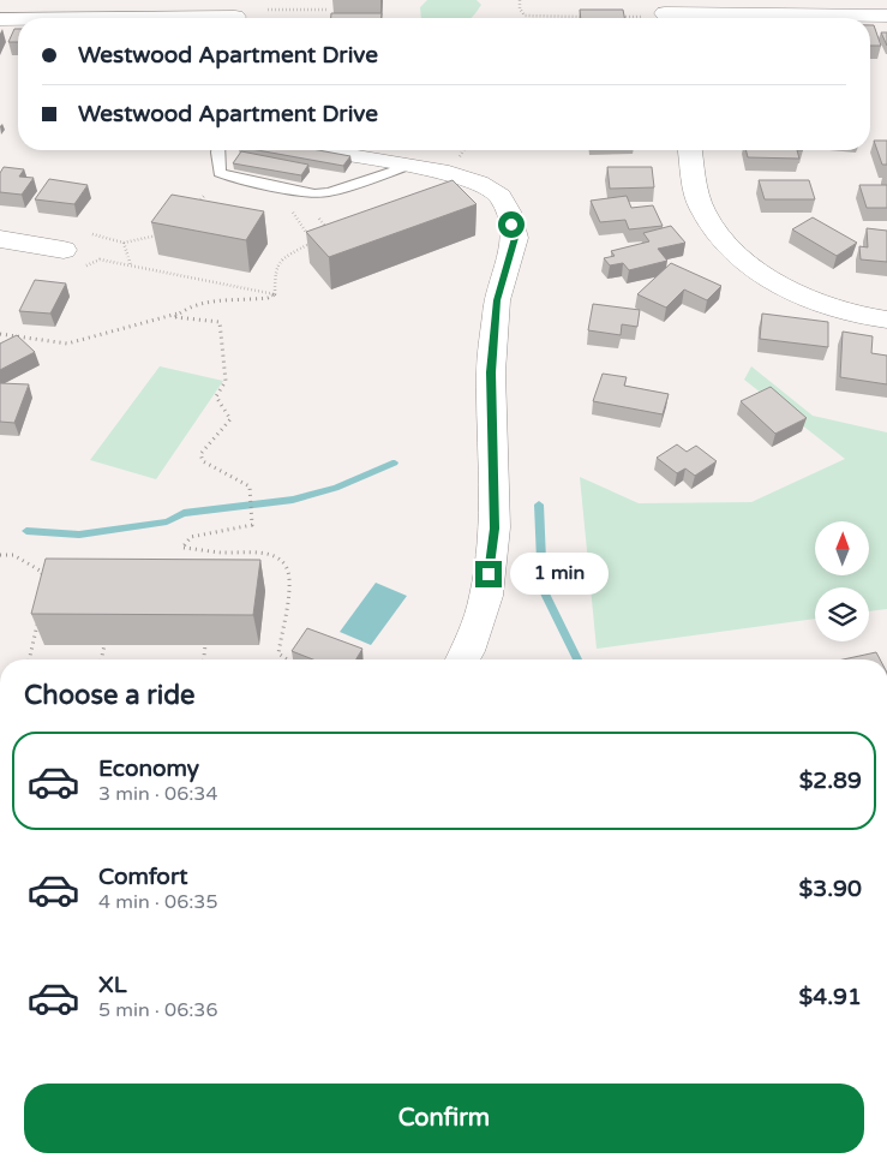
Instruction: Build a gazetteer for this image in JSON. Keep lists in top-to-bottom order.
{
  "north": "top",
  "page": {
    "banner": ["Westwood Apartment Drive", "Westwood Apartment Drive"],
    "bubble": "1 min",
    "heading": "Choose a ride",
    "list": [
      {
        "name": "Economy",
        "note": "3 min · 06:34",
        "value": "$2.89"
      },
      {
        "name": "Comfort",
        "note": "4 min · 06:35",
        "value": "$3.90"
      },
      {
        "name": "XL",
        "note": "5 min · 06:36",
        "value": "$4.91"
      }
    ],
    "buttons": "Confirm"
  }
}
